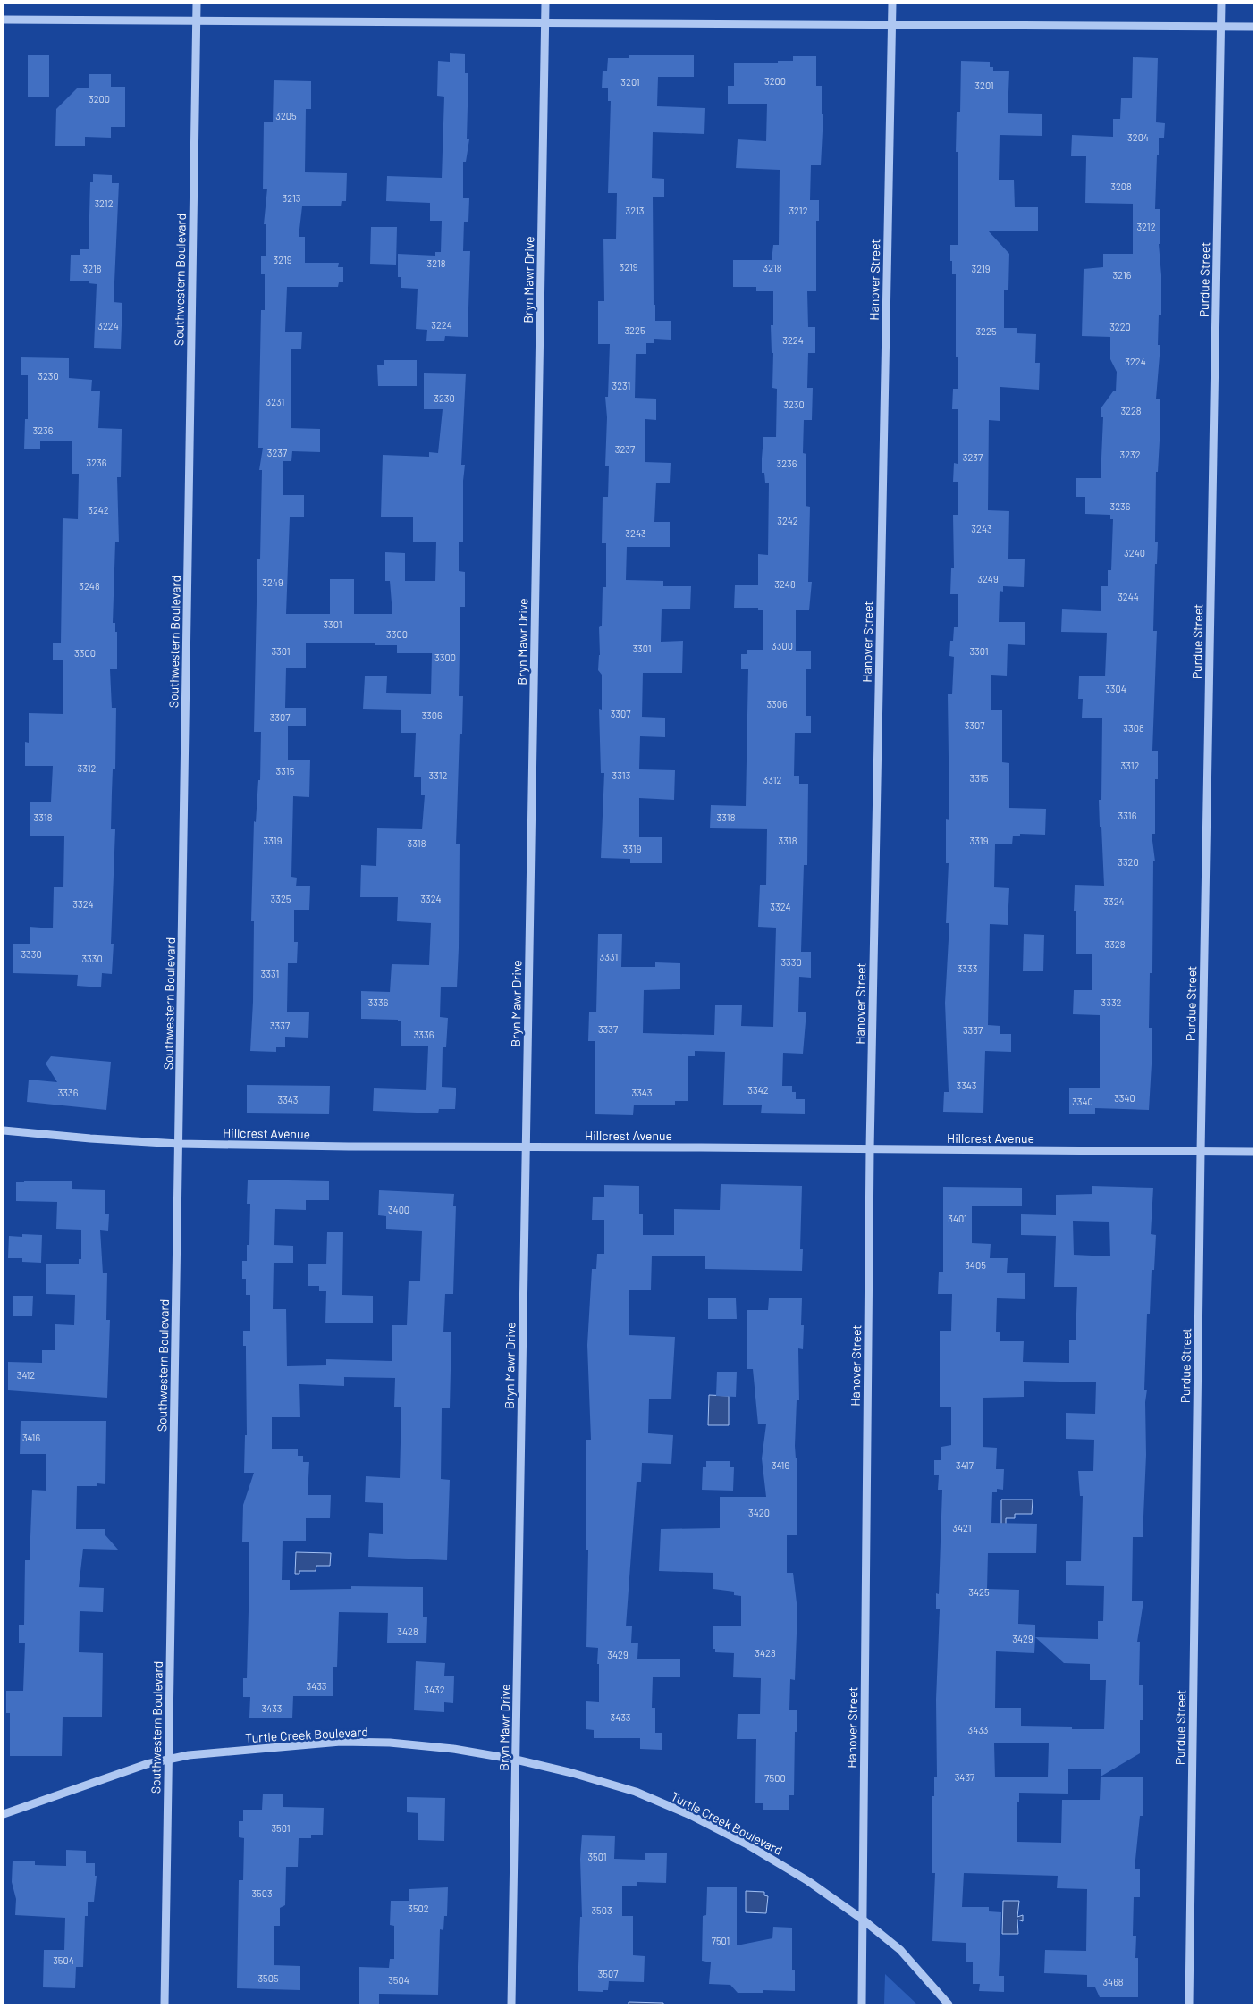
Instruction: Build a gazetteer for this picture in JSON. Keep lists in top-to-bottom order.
{
  "streets": {
    "street": [
      "Southwestern Boulevard",
      "Bryn Mawr Drive",
      "Hanover Street",
      "Purdue Street",
      "Hillcrest Avenue",
      "Turtle Creek Boulevard"
    ]
  },
  "crossings": [
    ["Southwestern Boulevard", "Hillcrest Avenue"],
    ["Southwestern Boulevard", "Turtle Creek Boulevard"],
    ["Bryn Mawr Drive", "Hillcrest Avenue"],
    ["Bryn Mawr Drive", "Turtle Creek Boulevard"],
    ["Hanover Street", "Hillcrest Avenue"],
    ["Hanover Street", "Turtle Creek Boulevard"],
    ["Purdue Street", "Hillcrest Avenue"]
  ],
  "house_numbers": [
    "3200",
    "3201",
    "3201",
    "3200",
    "3205",
    "3204",
    "3208",
    "3213",
    "3212",
    "3213",
    "3212",
    "3212",
    "3219",
    "3218",
    "3219",
    "3218",
    "3218",
    "3219",
    "3216",
    "3224",
    "3224",
    "3220",
    "3225",
    "3225",
    "3224",
    "3224",
    "3230",
    "3231",
    "3230",
    "3231",
    "3230",
    "3228",
    "3236",
    "3237",
    "3237",
    "3232",
    "3237",
    "3236",
    "3236",
    "3236",
    "3242",
    "3242",
    "3243",
    "3243",
    "3240",
    "3249",
    "3249",
    "3248",
    "3248",
    "3244",
    "3301",
    "3300",
    "3300",
    "3301",
    "3301",
    "3301",
    "3300",
    "3300",
    "3304",
    "3306",
    "3307",
    "3306",
    "3307",
    "3307",
    "3308",
    "3312",
    "3312",
    "3315",
    "3312",
    "3313",
    "3315",
    "3312",
    "3316",
    "3318",
    "3318",
    "3319",
    "3318",
    "3319",
    "3318",
    "3319",
    "3320",
    "3325",
    "3324",
    "3324",
    "3324",
    "3324",
    "3328",
    "3330",
    "3331",
    "3330",
    "3330",
    "3333",
    "3331",
    "3336",
    "3332",
    "3337",
    "3337",
    "3337",
    "3336",
    "3343",
    "3342",
    "3336",
    "3343",
    "3340",
    "3343",
    "3340",
    "3400",
    "3401",
    "3405",
    "3412",
    "3416",
    "3416",
    "3417",
    "3420",
    "3421",
    "3425",
    "3428",
    "3429",
    "3428",
    "3429",
    "3433",
    "3432",
    "3433",
    "3433",
    "3433",
    "3437",
    "7500",
    "3501",
    "3501",
    "3503",
    "3502",
    "3503",
    "7501",
    "3504",
    "3507",
    "3505",
    "3504",
    "3468"
  ]
}
